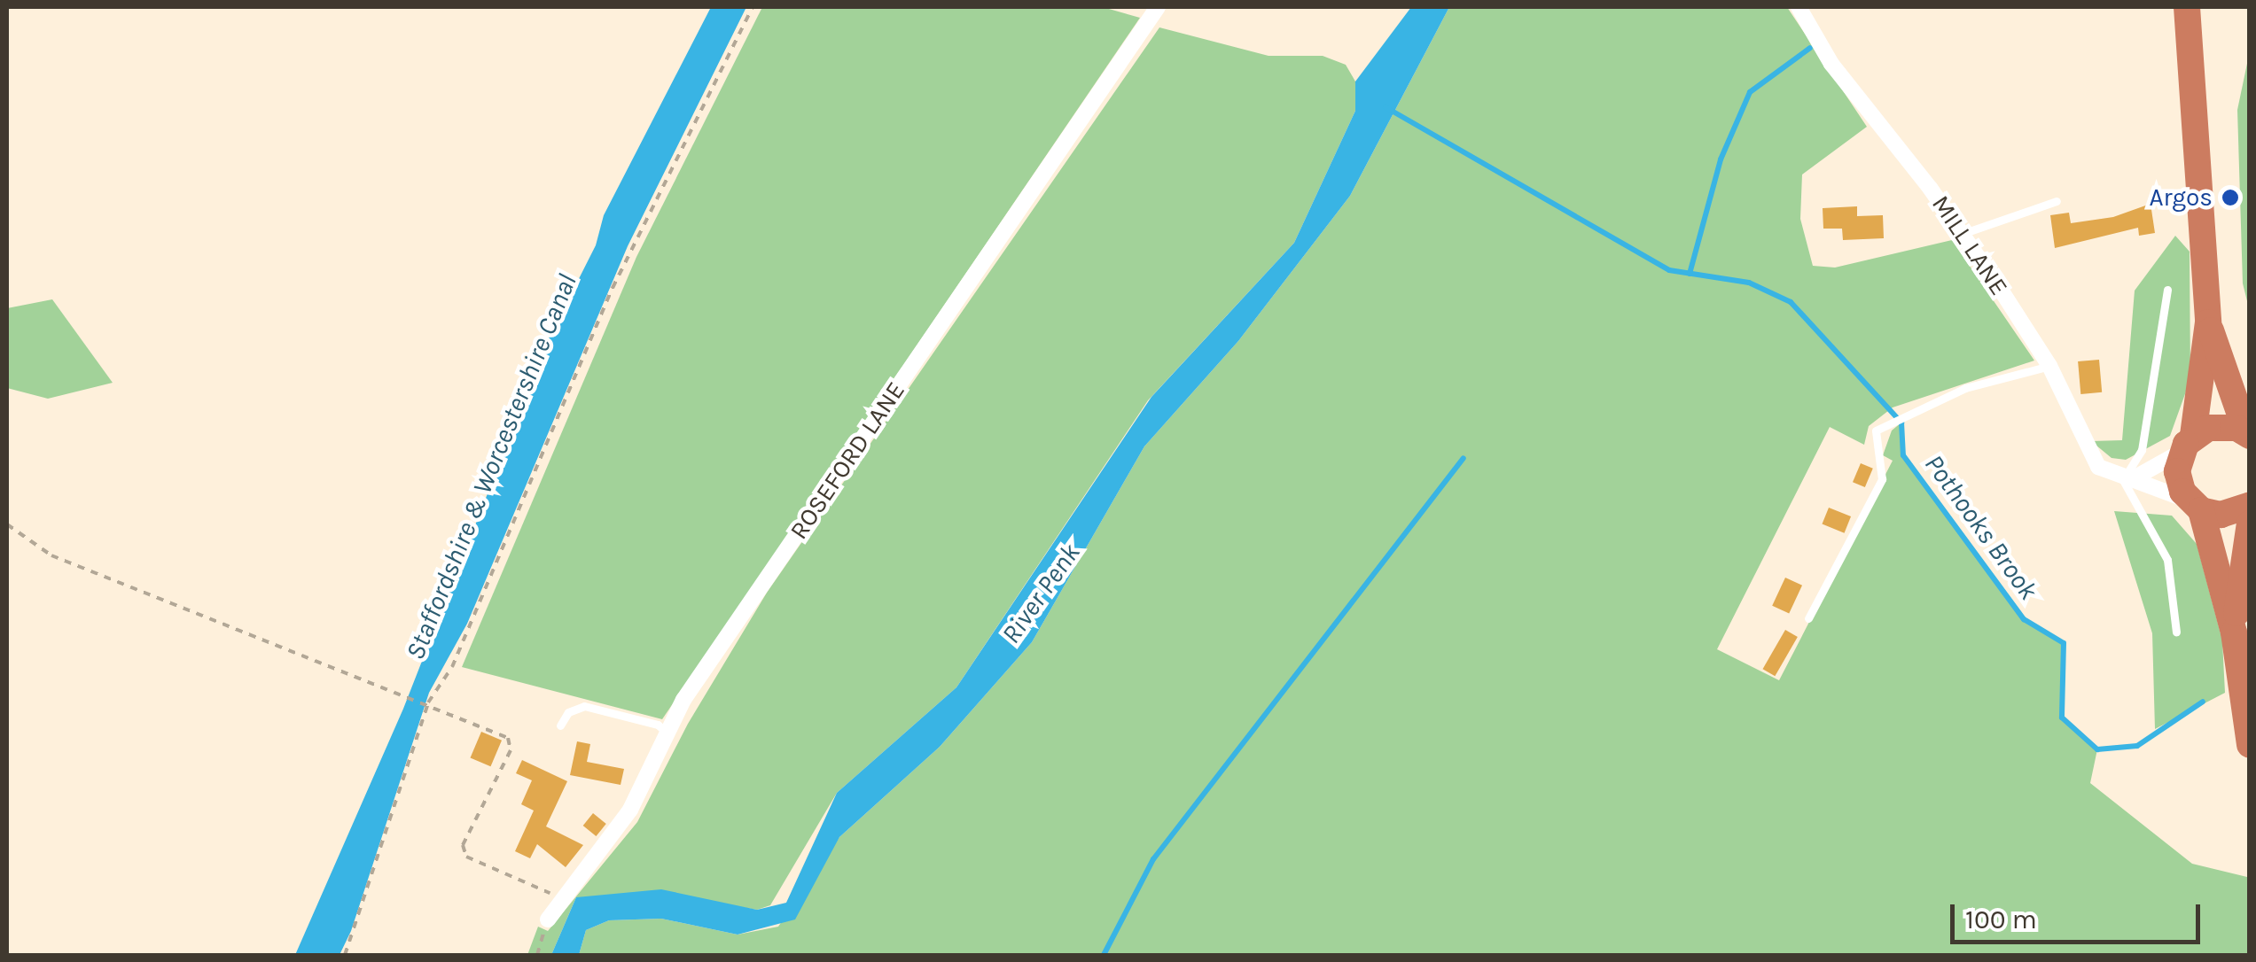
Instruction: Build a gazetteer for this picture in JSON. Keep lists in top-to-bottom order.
{
  "streets": {
    "street": ["MILL LANE", "ROSEFORD LANE"]
  },
  "water": ["Staffordshire & Worcestershire Canal", "Pothooks Brook", "River Penk"],
  "places": ["Argos"],
  "scale_bar": "100 m"
}
